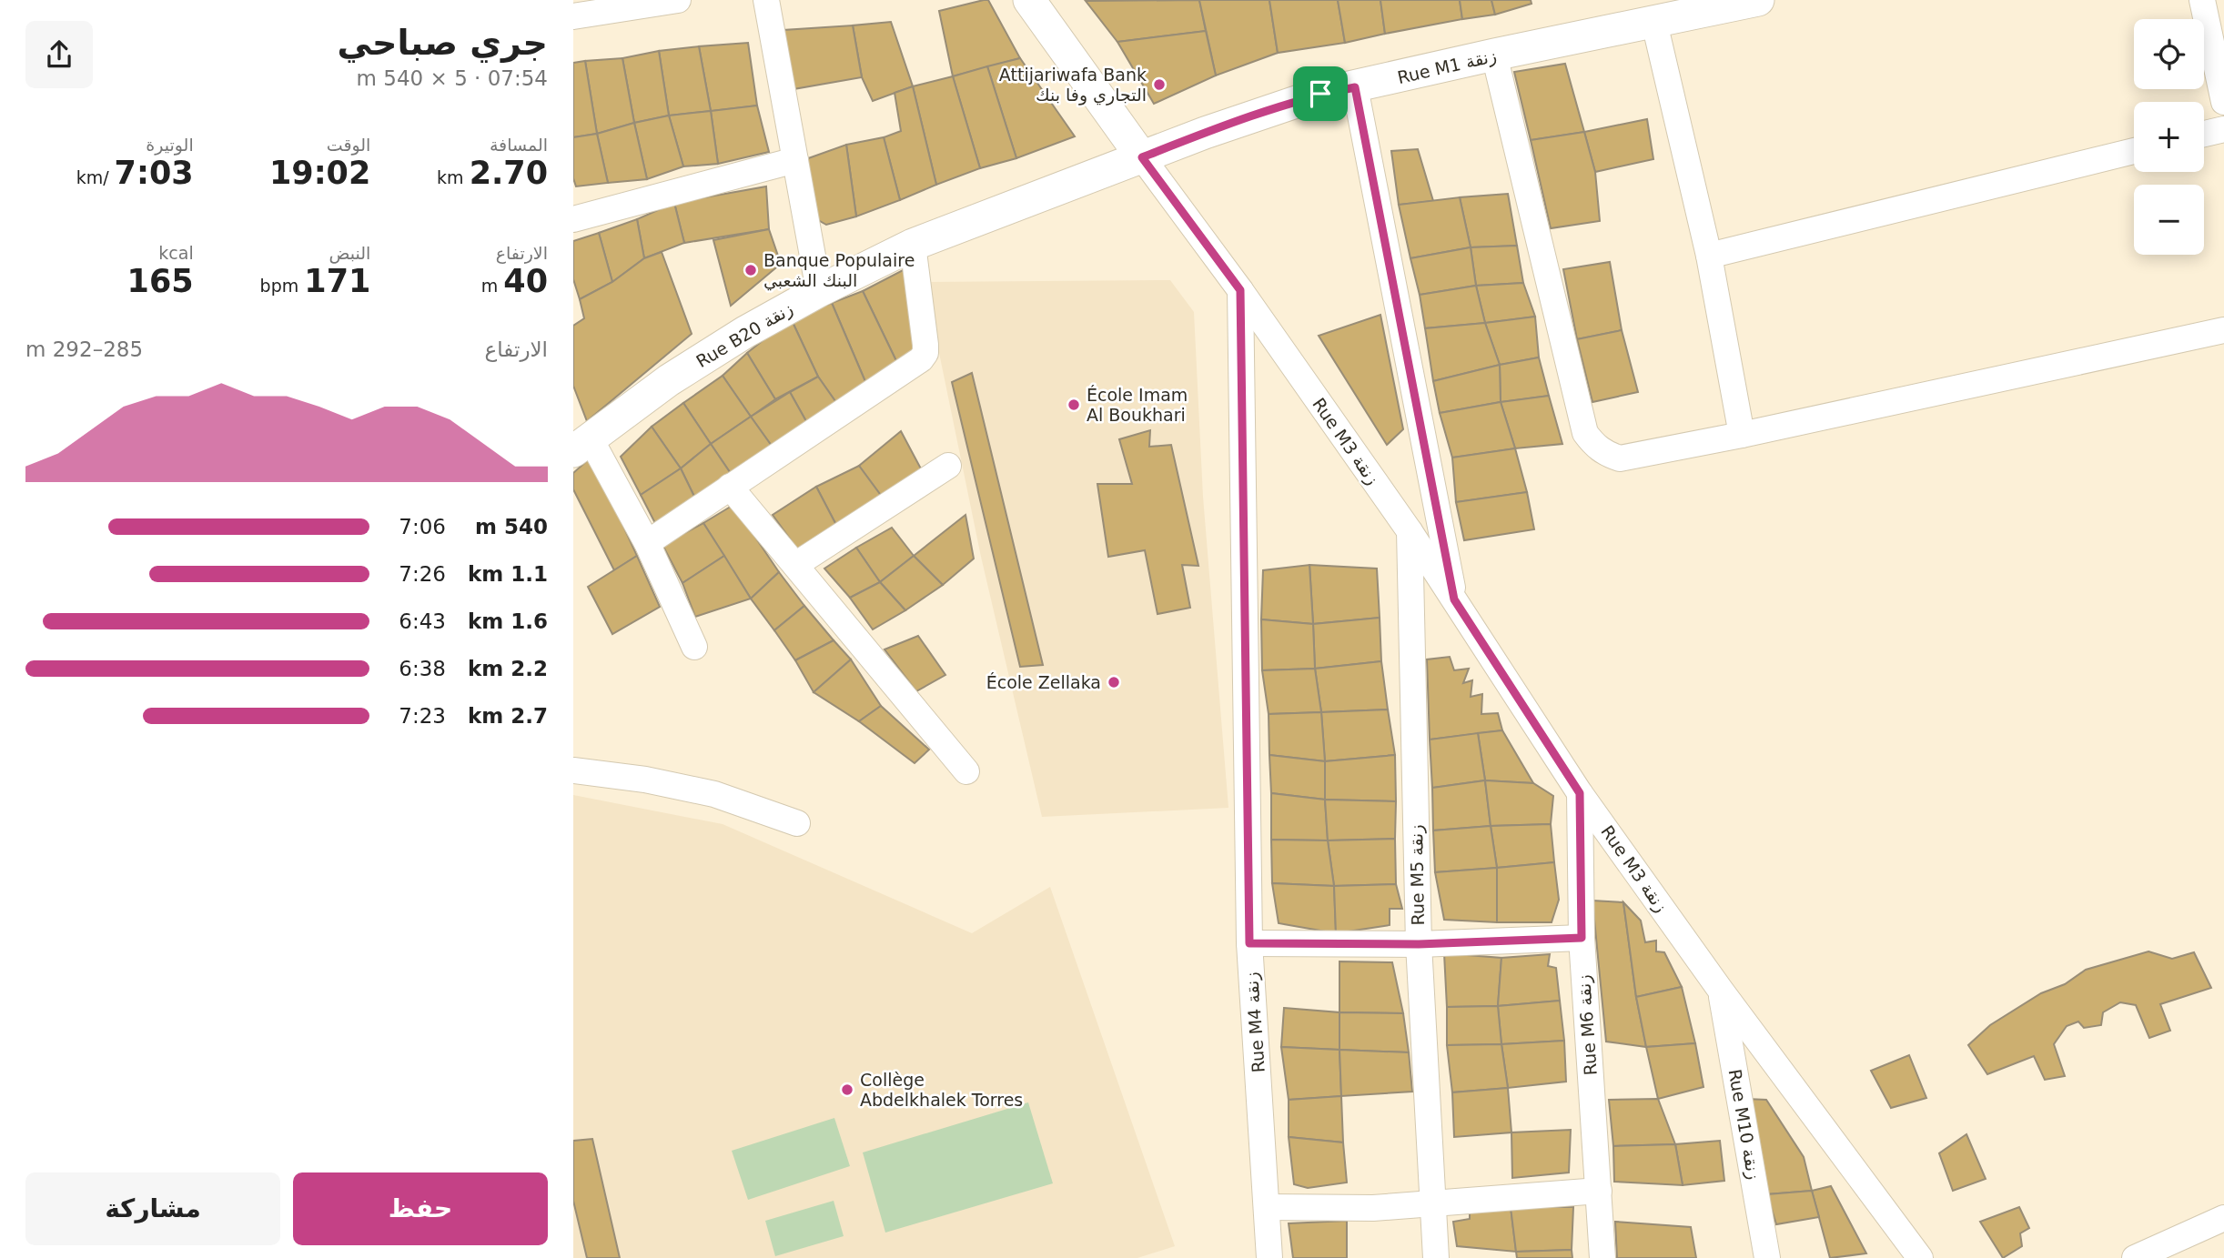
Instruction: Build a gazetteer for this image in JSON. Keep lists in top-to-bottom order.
{
  "streets": {
    "street": [
      "Rue M1 زنقة",
      "Rue B20 زنقة",
      "Rue M3 زنقة",
      "Rue M5 زنقة",
      "Rue M4 زنقة",
      "Rue M6 زنقة",
      "Rue M10 زنقة"
    ]
  },
  "crossings": [
    ["Rue M1 زنقة", "Rue B20 زنقة"],
    ["Rue M1 زنقة", "Rue M3 زنقة"],
    ["Rue B20 زنقة", "Rue M3 زنقة"],
    ["Rue M3 زنقة", "Rue M5 زنقة"],
    ["Rue M3 زنقة", "Rue M4 زنقة"],
    ["Rue M3 زنقة", "Rue M6 زنقة"],
    ["Rue M3 زنقة", "Rue M10 زنقة"]
  ],
  "places": [
    "Attijariwafa Bank التجاري وفا بنك",
    "Banque Populaire البنك الشعبي",
    "École Imam Al Boukhari",
    "École Zellaka",
    "Collège Abdelkhalek Torres"
  ],
  "page": {
    "heading": ["جري صباحي", "07:54 · 5 × 540 m"],
    "map_buttons": ["+", "−"],
    "stats": [
      ["المسافة", "2.70 km"],
      ["الوقت", "19:02"],
      ["الوتيرة", "7:03 /km"],
      ["الارتفاع", "40 m"],
      ["النبض", "171 bpm"],
      ["kcal", "165"]
    ],
    "chart": ["الارتفاع", "285–292 m"],
    "list": [
      {
        "name": "540 m",
        "note": "7:06"
      },
      {
        "name": "1.1 km",
        "note": "7:26"
      },
      {
        "name": "1.6 km",
        "note": "6:43"
      },
      {
        "name": "2.2 km",
        "note": "6:38"
      },
      {
        "name": "2.7 km",
        "note": "7:23"
      }
    ],
    "buttons": ["حفظ", "مشاركة"]
  }
}
